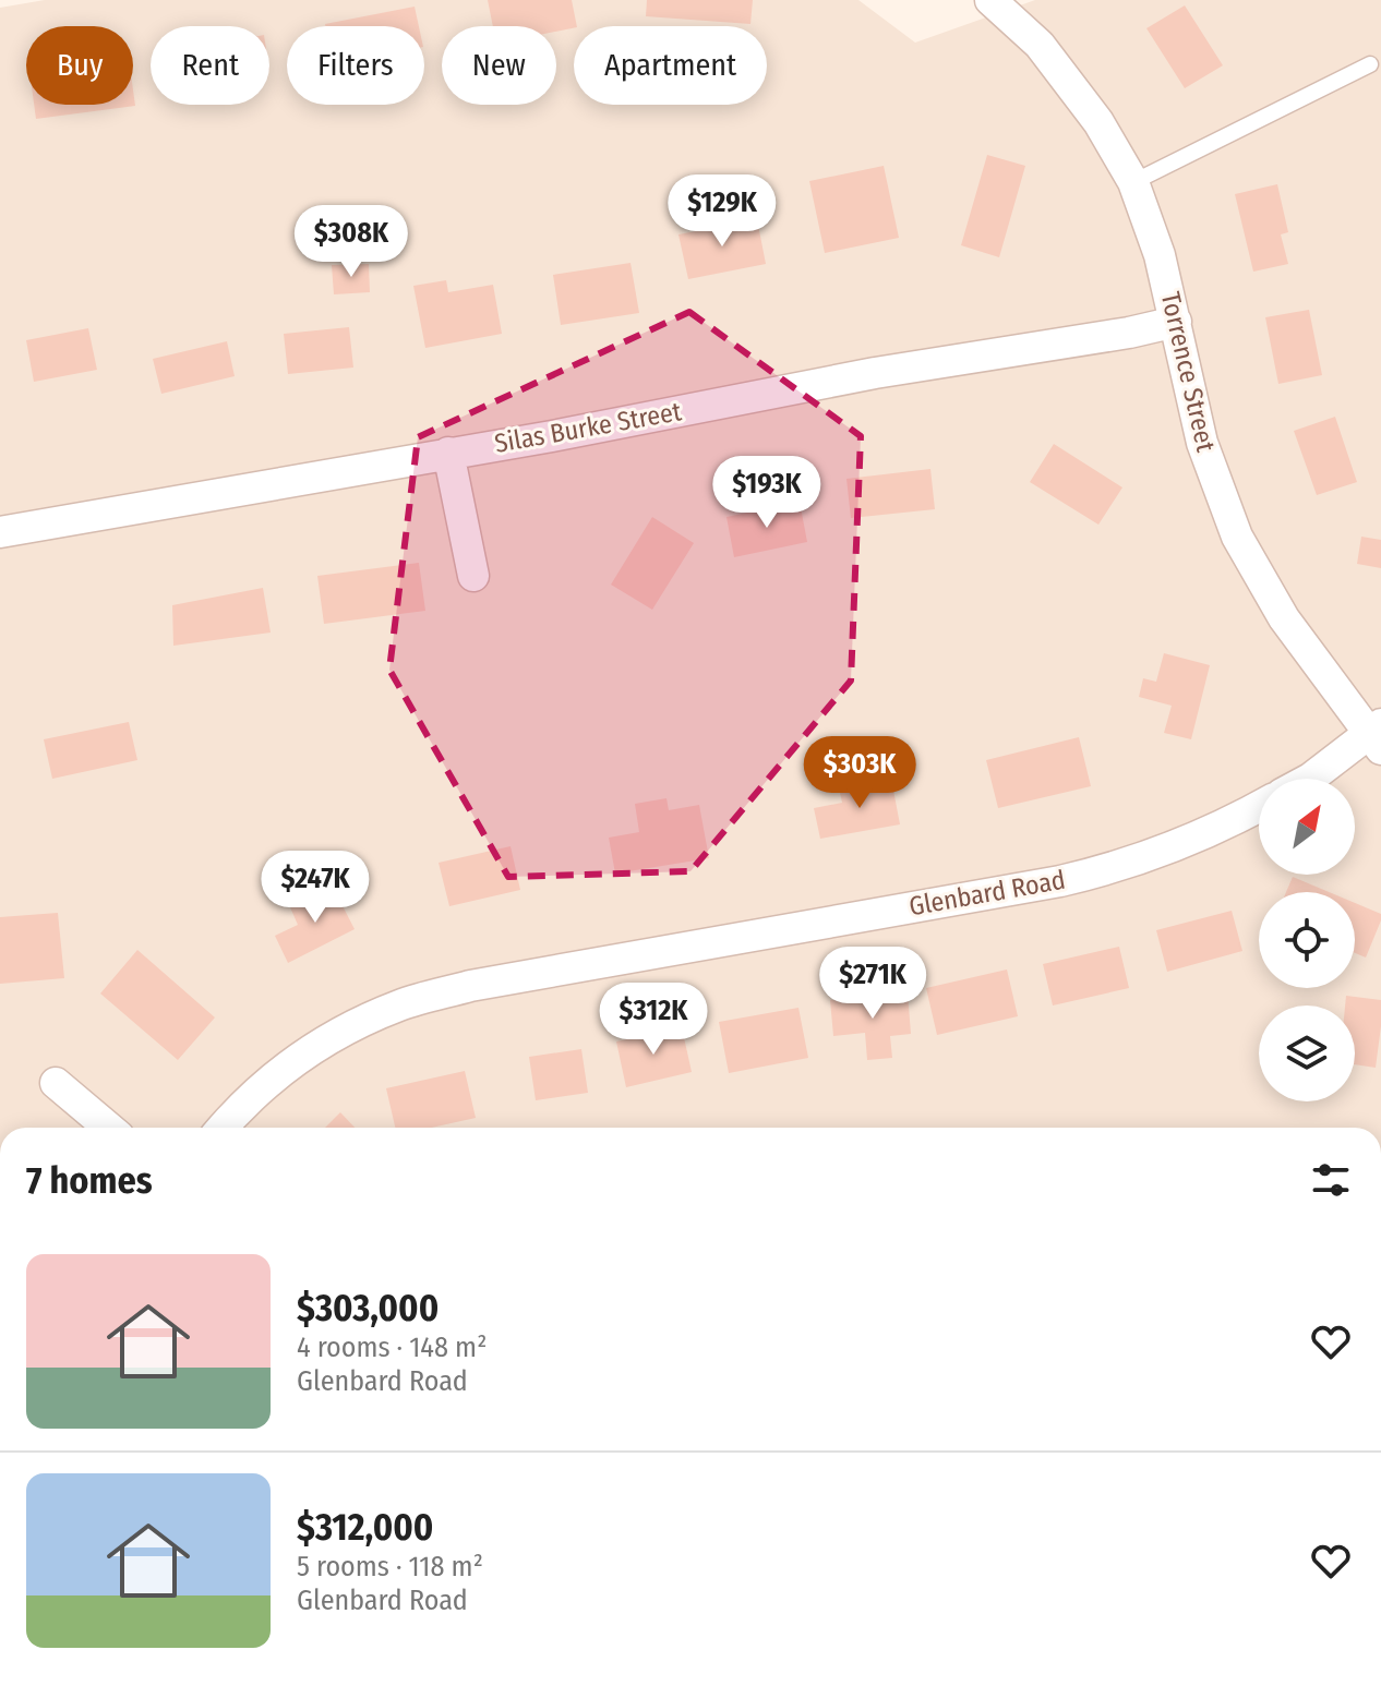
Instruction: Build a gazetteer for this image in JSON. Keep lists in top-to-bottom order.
{
  "streets": {
    "street": ["Torrence Street", "Silas Burke Street", "Glenbard Road"]
  },
  "crossings": [
    ["Torrence Street", "Silas Burke Street"]
  ],
  "north": "top right",
  "page": {
    "chip": [
      "Buy",
      "Rent",
      "Filters",
      "New",
      "Apartment"
    ],
    "price": [
      "$129K",
      "$308K",
      "$193K",
      "$303K",
      "$247K",
      "$271K",
      "$312K"
    ],
    "heading": "7 homes",
    "list": [
      {
        "name": "$303,000",
        "note": "4 rooms · 148 m² · Glenbard Road"
      },
      {
        "name": "$312,000",
        "note": "5 rooms · 118 m² · Glenbard Road"
      }
    ]
  }
}
